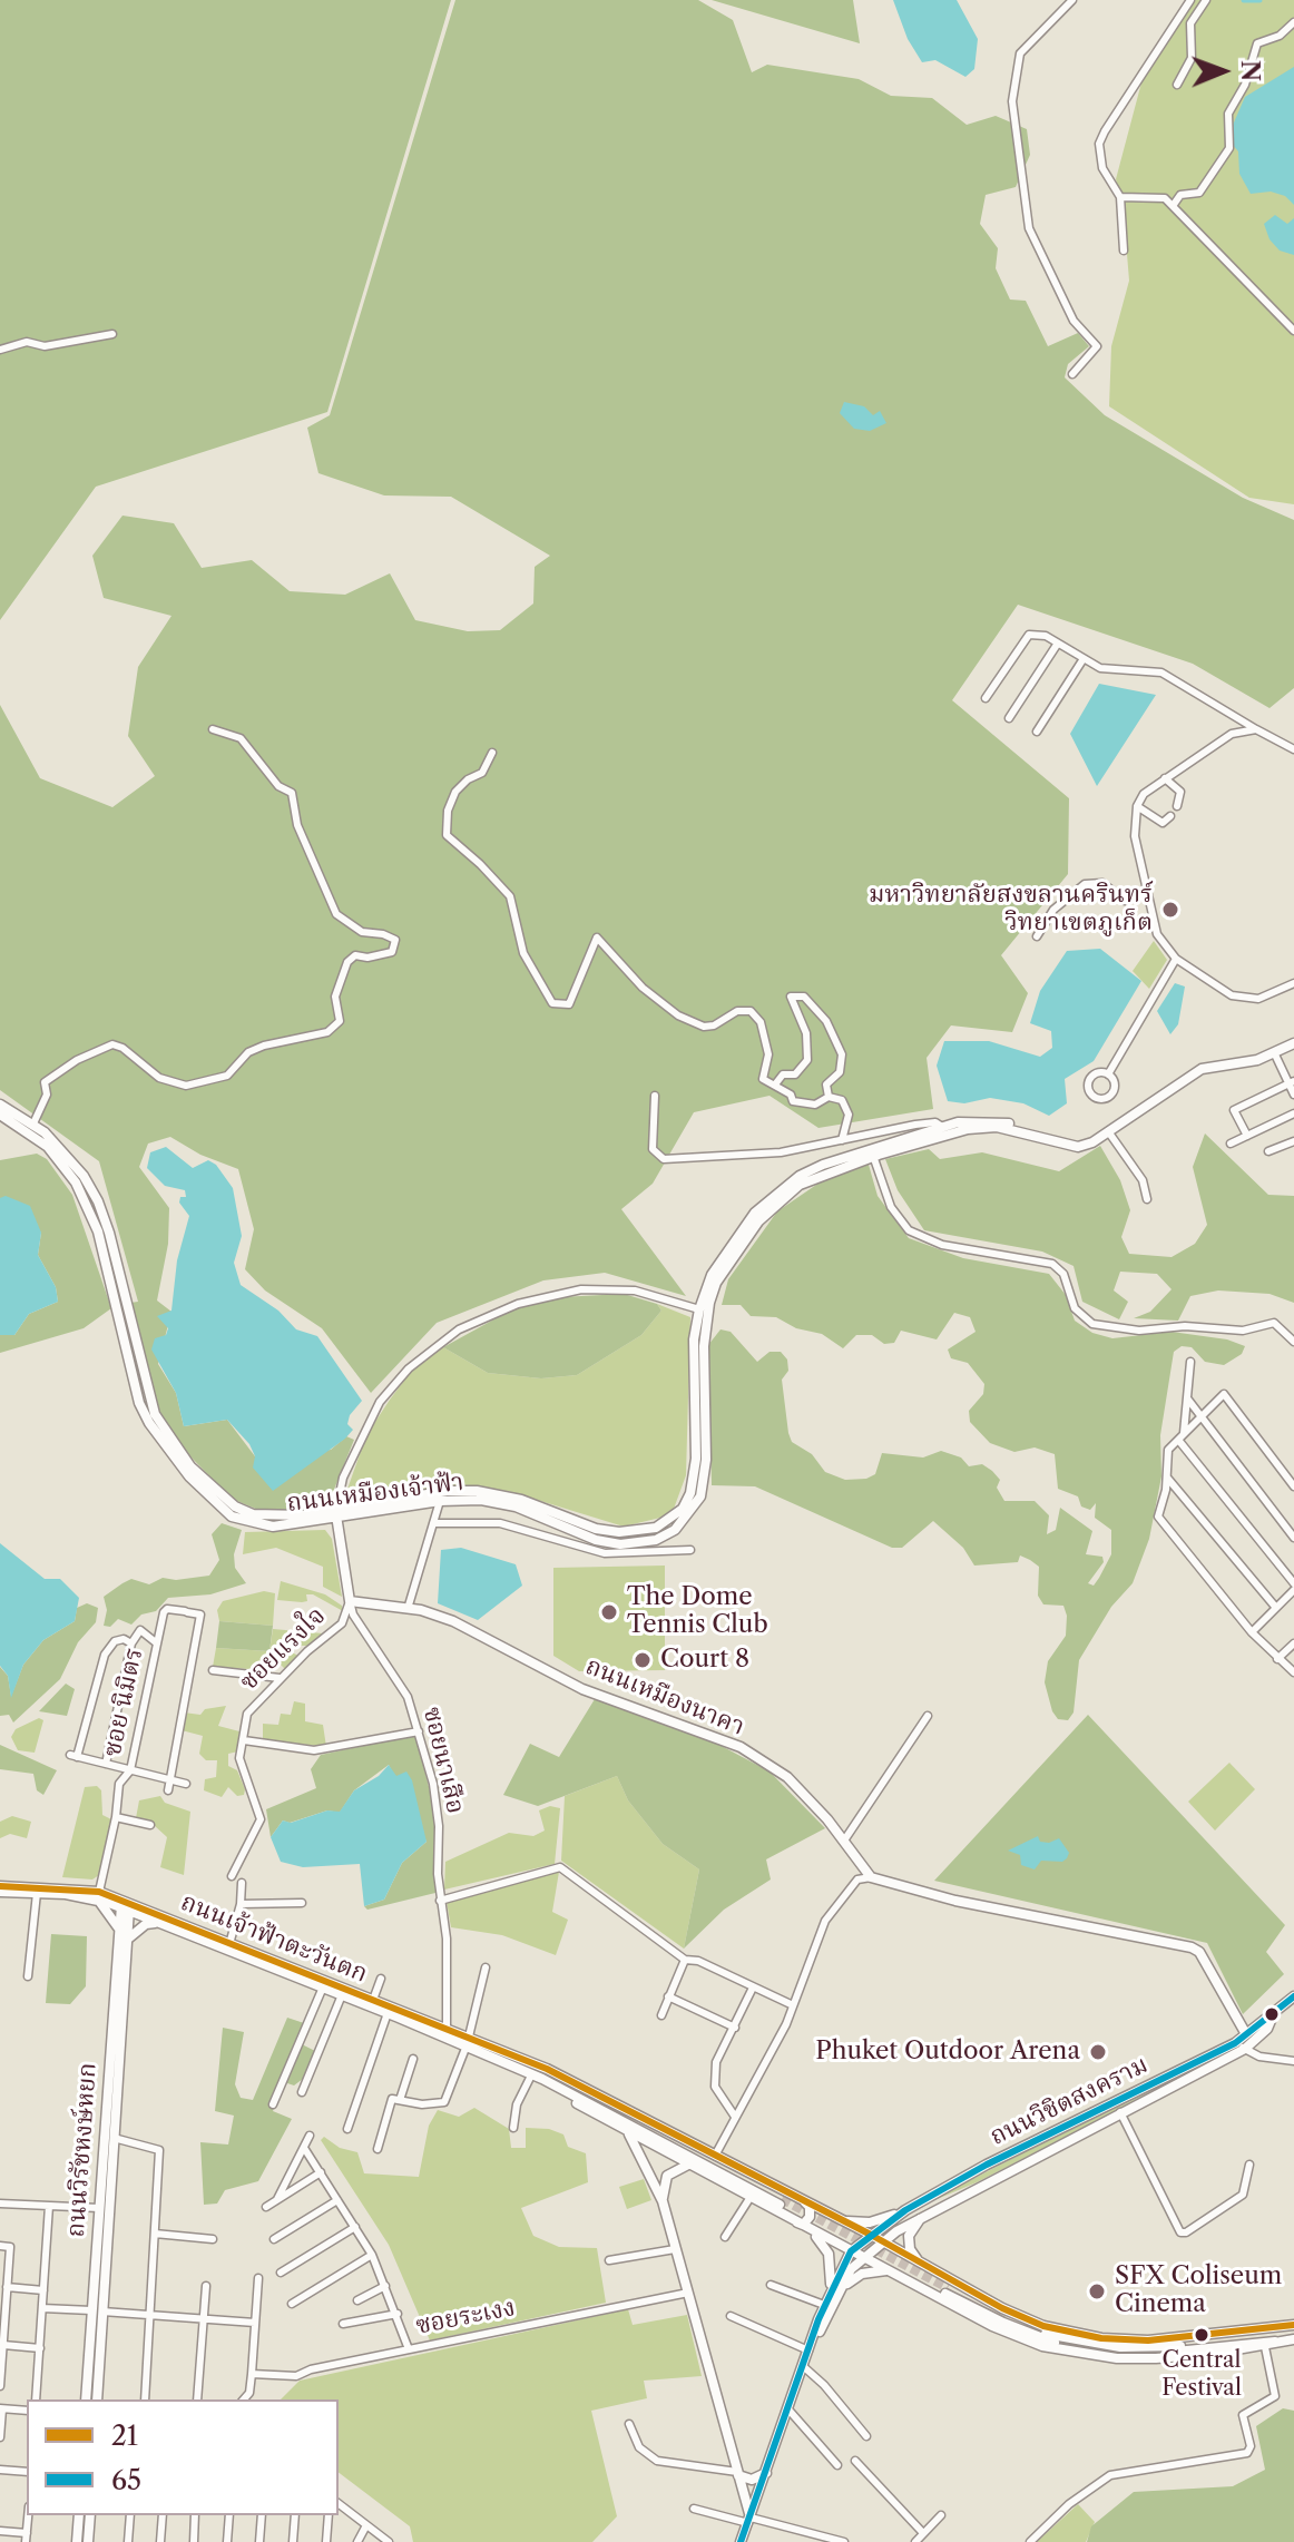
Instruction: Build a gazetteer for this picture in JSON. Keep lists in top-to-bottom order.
{
  "streets": {
    "main road": [
      "ถนนเหมืองเจ้าฟ้า",
      "ถนนเหมืองนาคา",
      "ซอยนาเสือ",
      "ถนนเจ้าฟ้าตะวันตก",
      "ถนนวิชิตสงคราม",
      "ถนนวิรัชหงษ์หยก"
    ],
    "street": ["ซอยแรงใจ", "ซอย นิมิตร", "ซอยระเงง"]
  },
  "crossings": [
    ["ถนนเหมืองเจ้าฟ้า", "ซอยนาเสือ"],
    ["ซอยแรงใจ", "ถนนเหมืองนาคา"],
    ["ซอยแรงใจ", "ซอยนาเสือ"],
    ["ถนนเหมืองนาคา", "ซอยนาเสือ"],
    ["ซอย นิมิตร", "ถนนเจ้าฟ้าตะวันตก"],
    ["ซอยนาเสือ", "ถนนเจ้าฟ้าตะวันตก"],
    ["ถนนเจ้าฟ้าตะวันตก", "ถนนวิรัชหงษ์หยก"]
  ],
  "places": [
    "มหาวิทยาลัยสงขลานครินทร์ วิทยาเขตภูเก็ต",
    "The Dome Tennis Club",
    "Court 8",
    "Phuket Outdoor Arena",
    "SFX Coliseum Cinema",
    "Central Festival"
  ],
  "lines": ["transit line 21", "transit line 65"],
  "legend": ["21", "65"],
  "north": "right"
}
